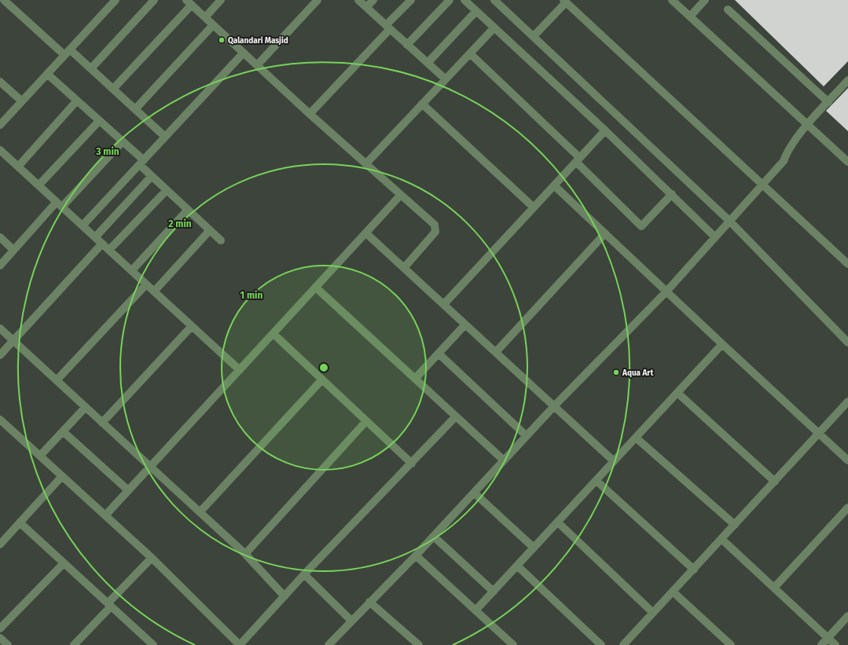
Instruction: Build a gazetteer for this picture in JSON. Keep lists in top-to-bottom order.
{
  "places": ["Qalandari Masjid", "Aqua Art"],
  "rings": ["3 min", "2 min", "1 min"]
}
